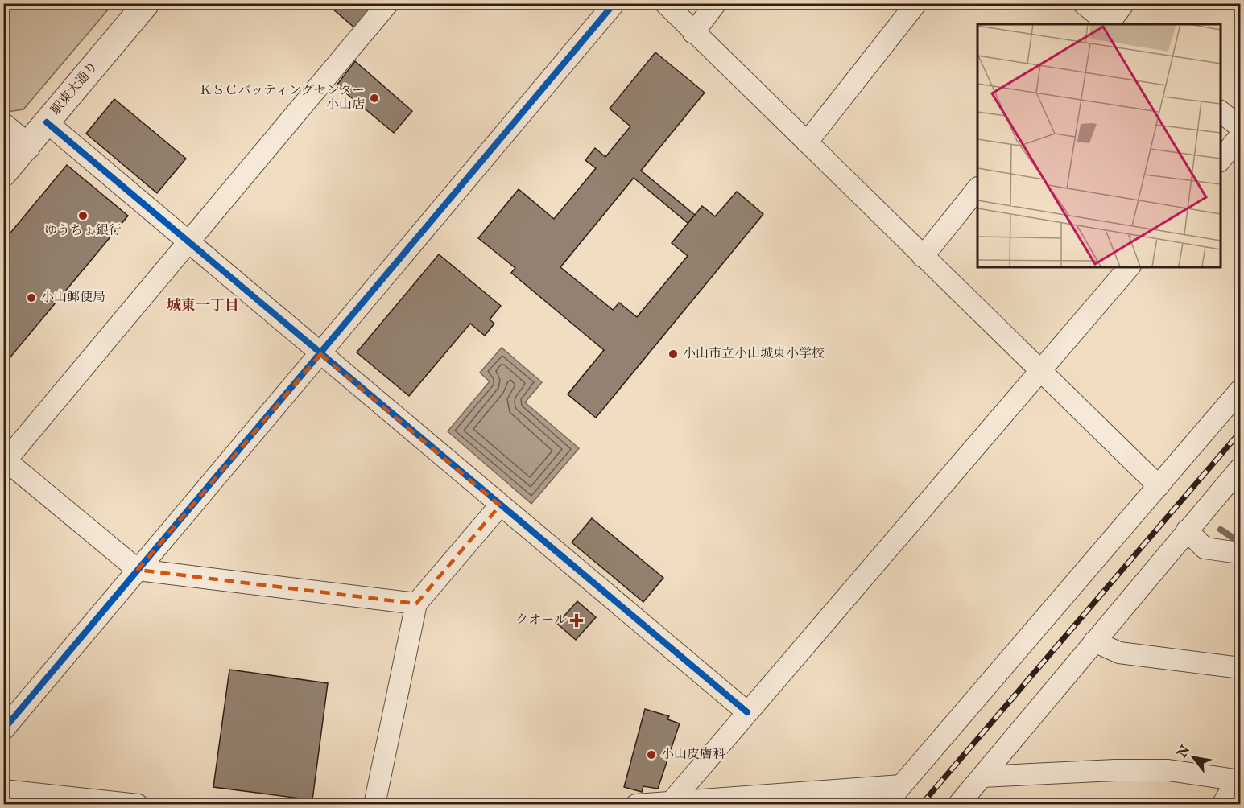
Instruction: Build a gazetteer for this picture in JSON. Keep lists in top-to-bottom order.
{
  "streets": {
    "street": ["駅東大通り"]
  },
  "districts": ["城東一丁目"],
  "places": {
    "other": [
      "ＫＳＣバッティングセンター 小山店",
      "ゆうちょ銀行",
      "小山郵便局",
      "小山市立小山城東小学校",
      "小山皮膚科"
    ],
    "health": ["クオール"]
  },
  "north": "top left"
}
